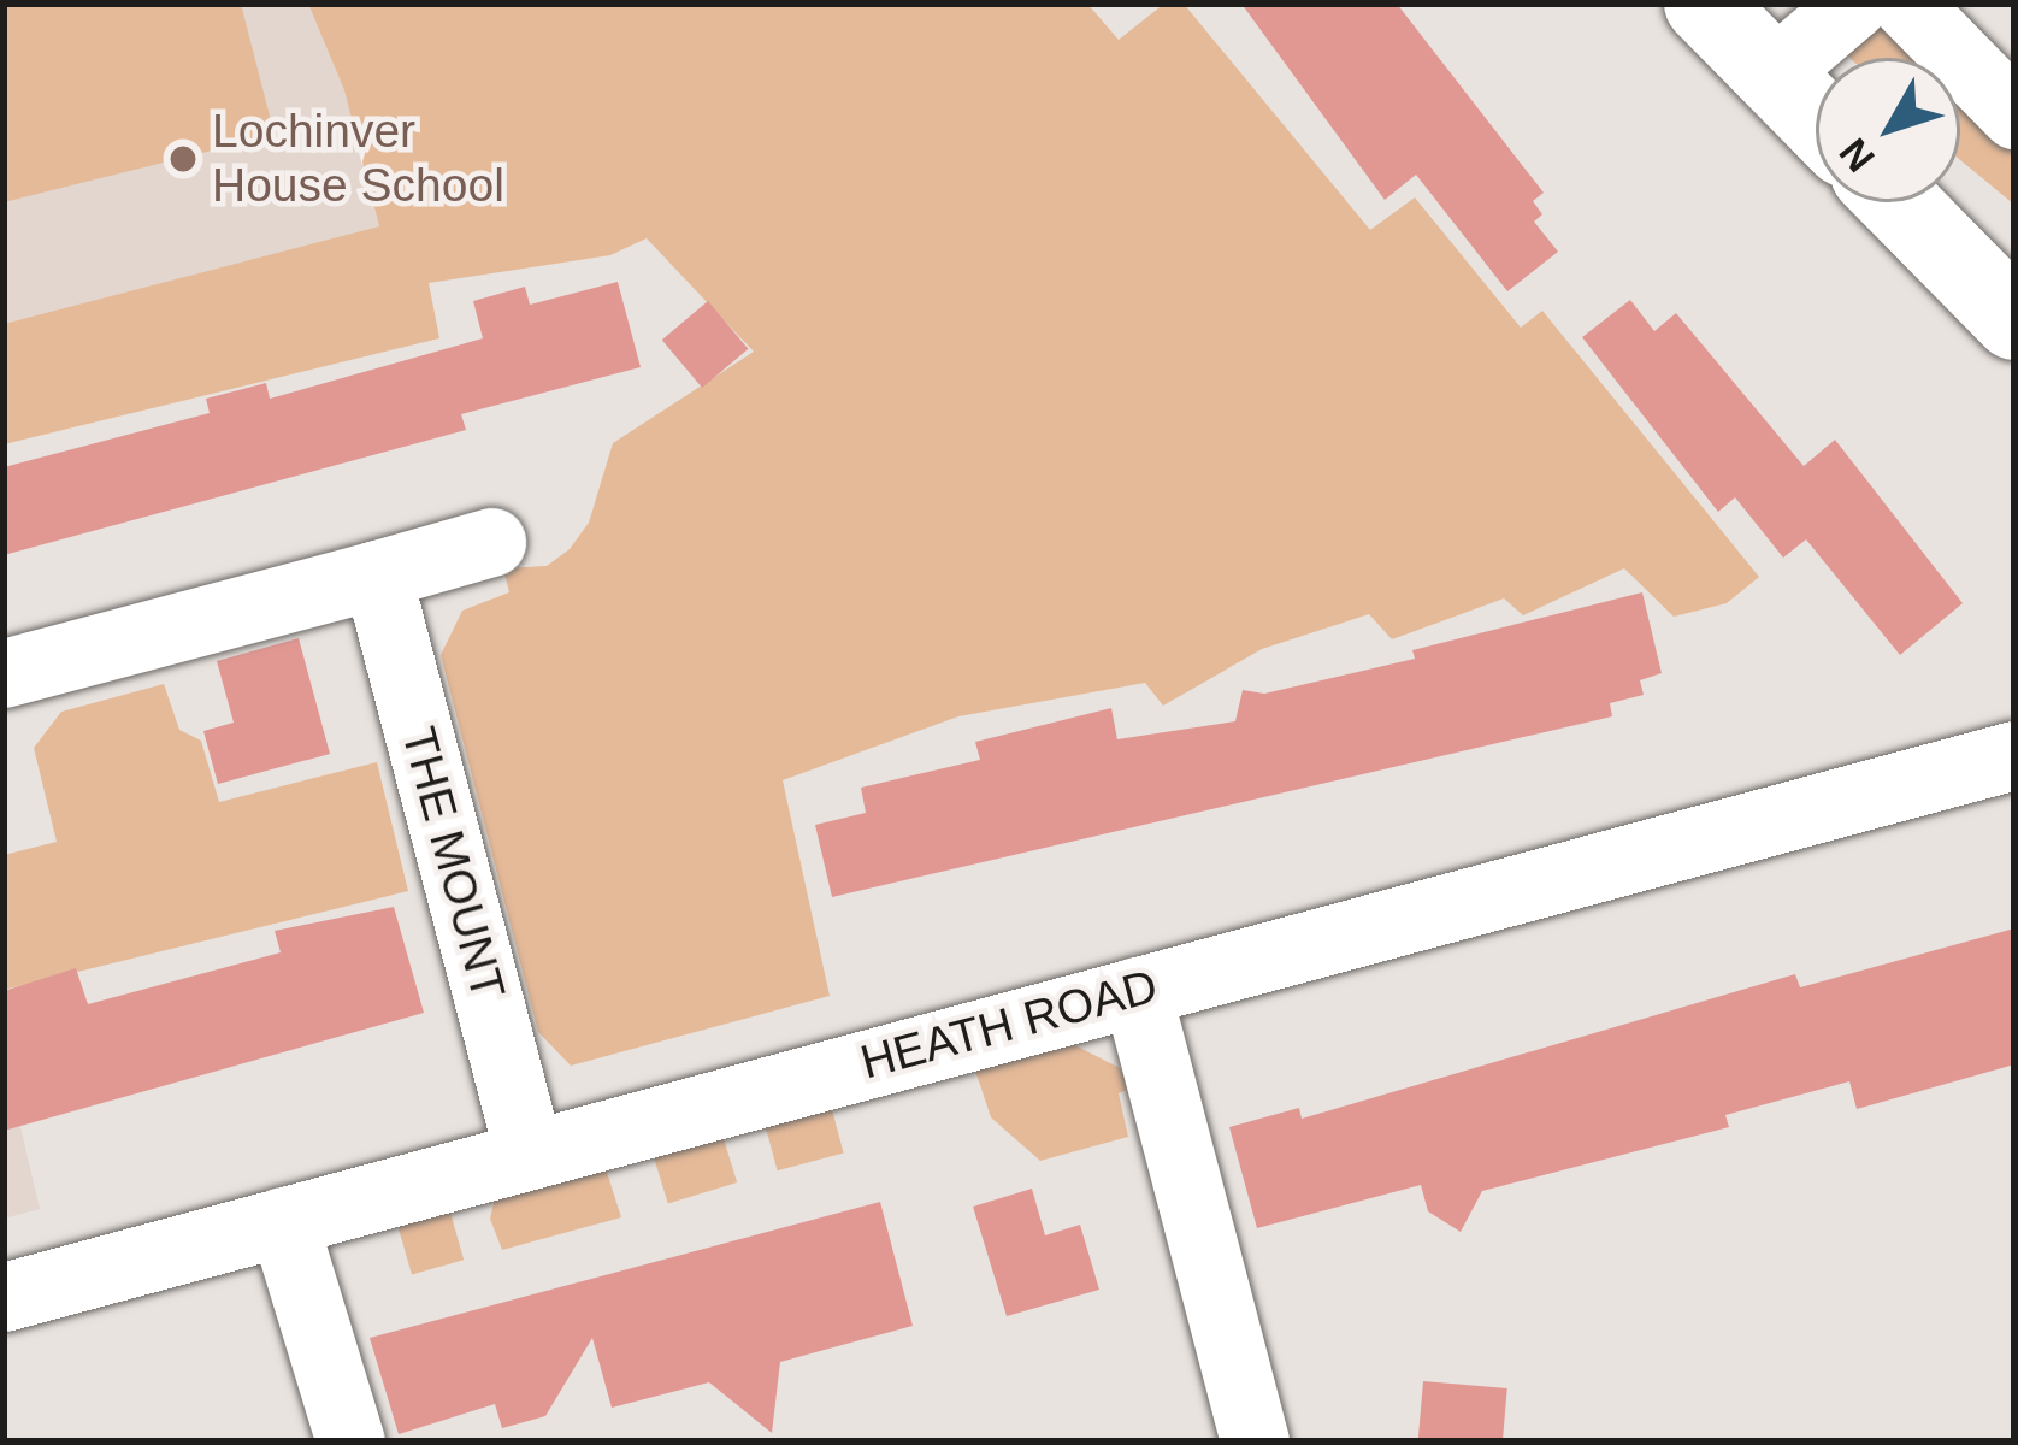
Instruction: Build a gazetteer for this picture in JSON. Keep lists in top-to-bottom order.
{
  "streets": {
    "street": ["THE MOUNT", "HEATH ROAD"]
  },
  "crossings": [
    ["THE MOUNT", "HEATH ROAD"]
  ],
  "places": ["Lochinver House School"],
  "north": "bottom left"
}
